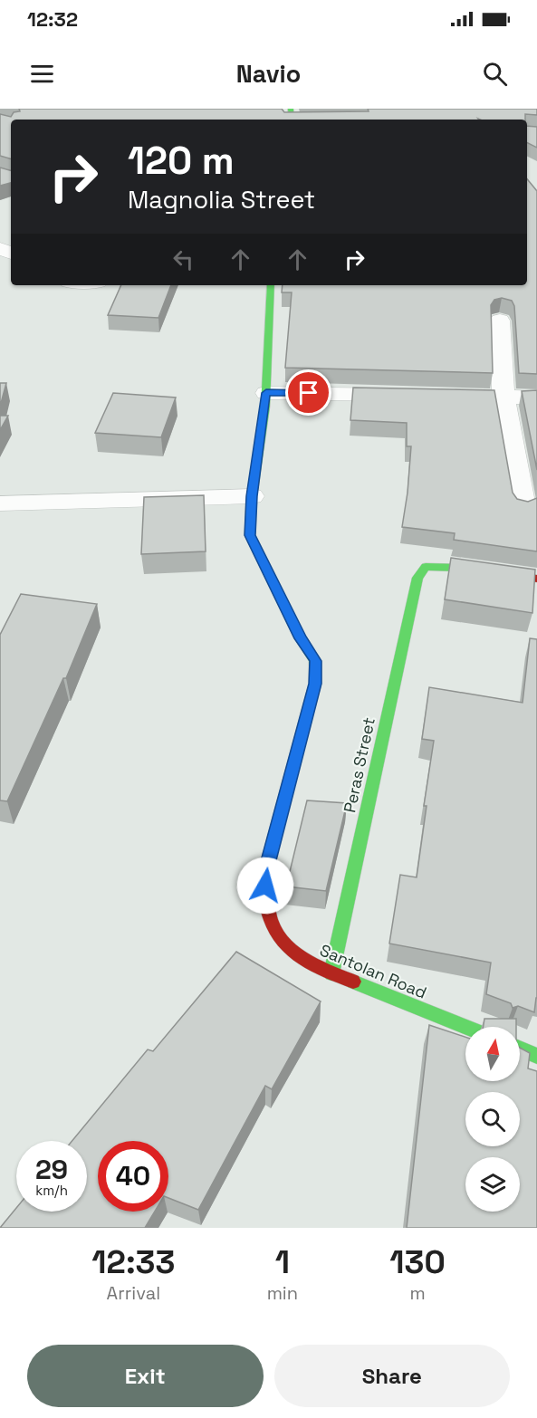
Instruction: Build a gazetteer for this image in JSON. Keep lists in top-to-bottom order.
{
  "streets": {
    "street": ["Peras Street", "Santolan Road"]
  },
  "crossings": [
    ["Peras Street", "Santolan Road"]
  ],
  "north": "top",
  "page": {
    "status": "12:32",
    "header": "Navio",
    "turn": ["120 m", "Magnolia Street"],
    "speed": "29 km/h",
    "limit": "40",
    "eta": [
      "12:33",
      "Arrival",
      "1",
      "min",
      "130",
      "m"
    ],
    "buttons": ["Exit", "Share"]
  }
}
